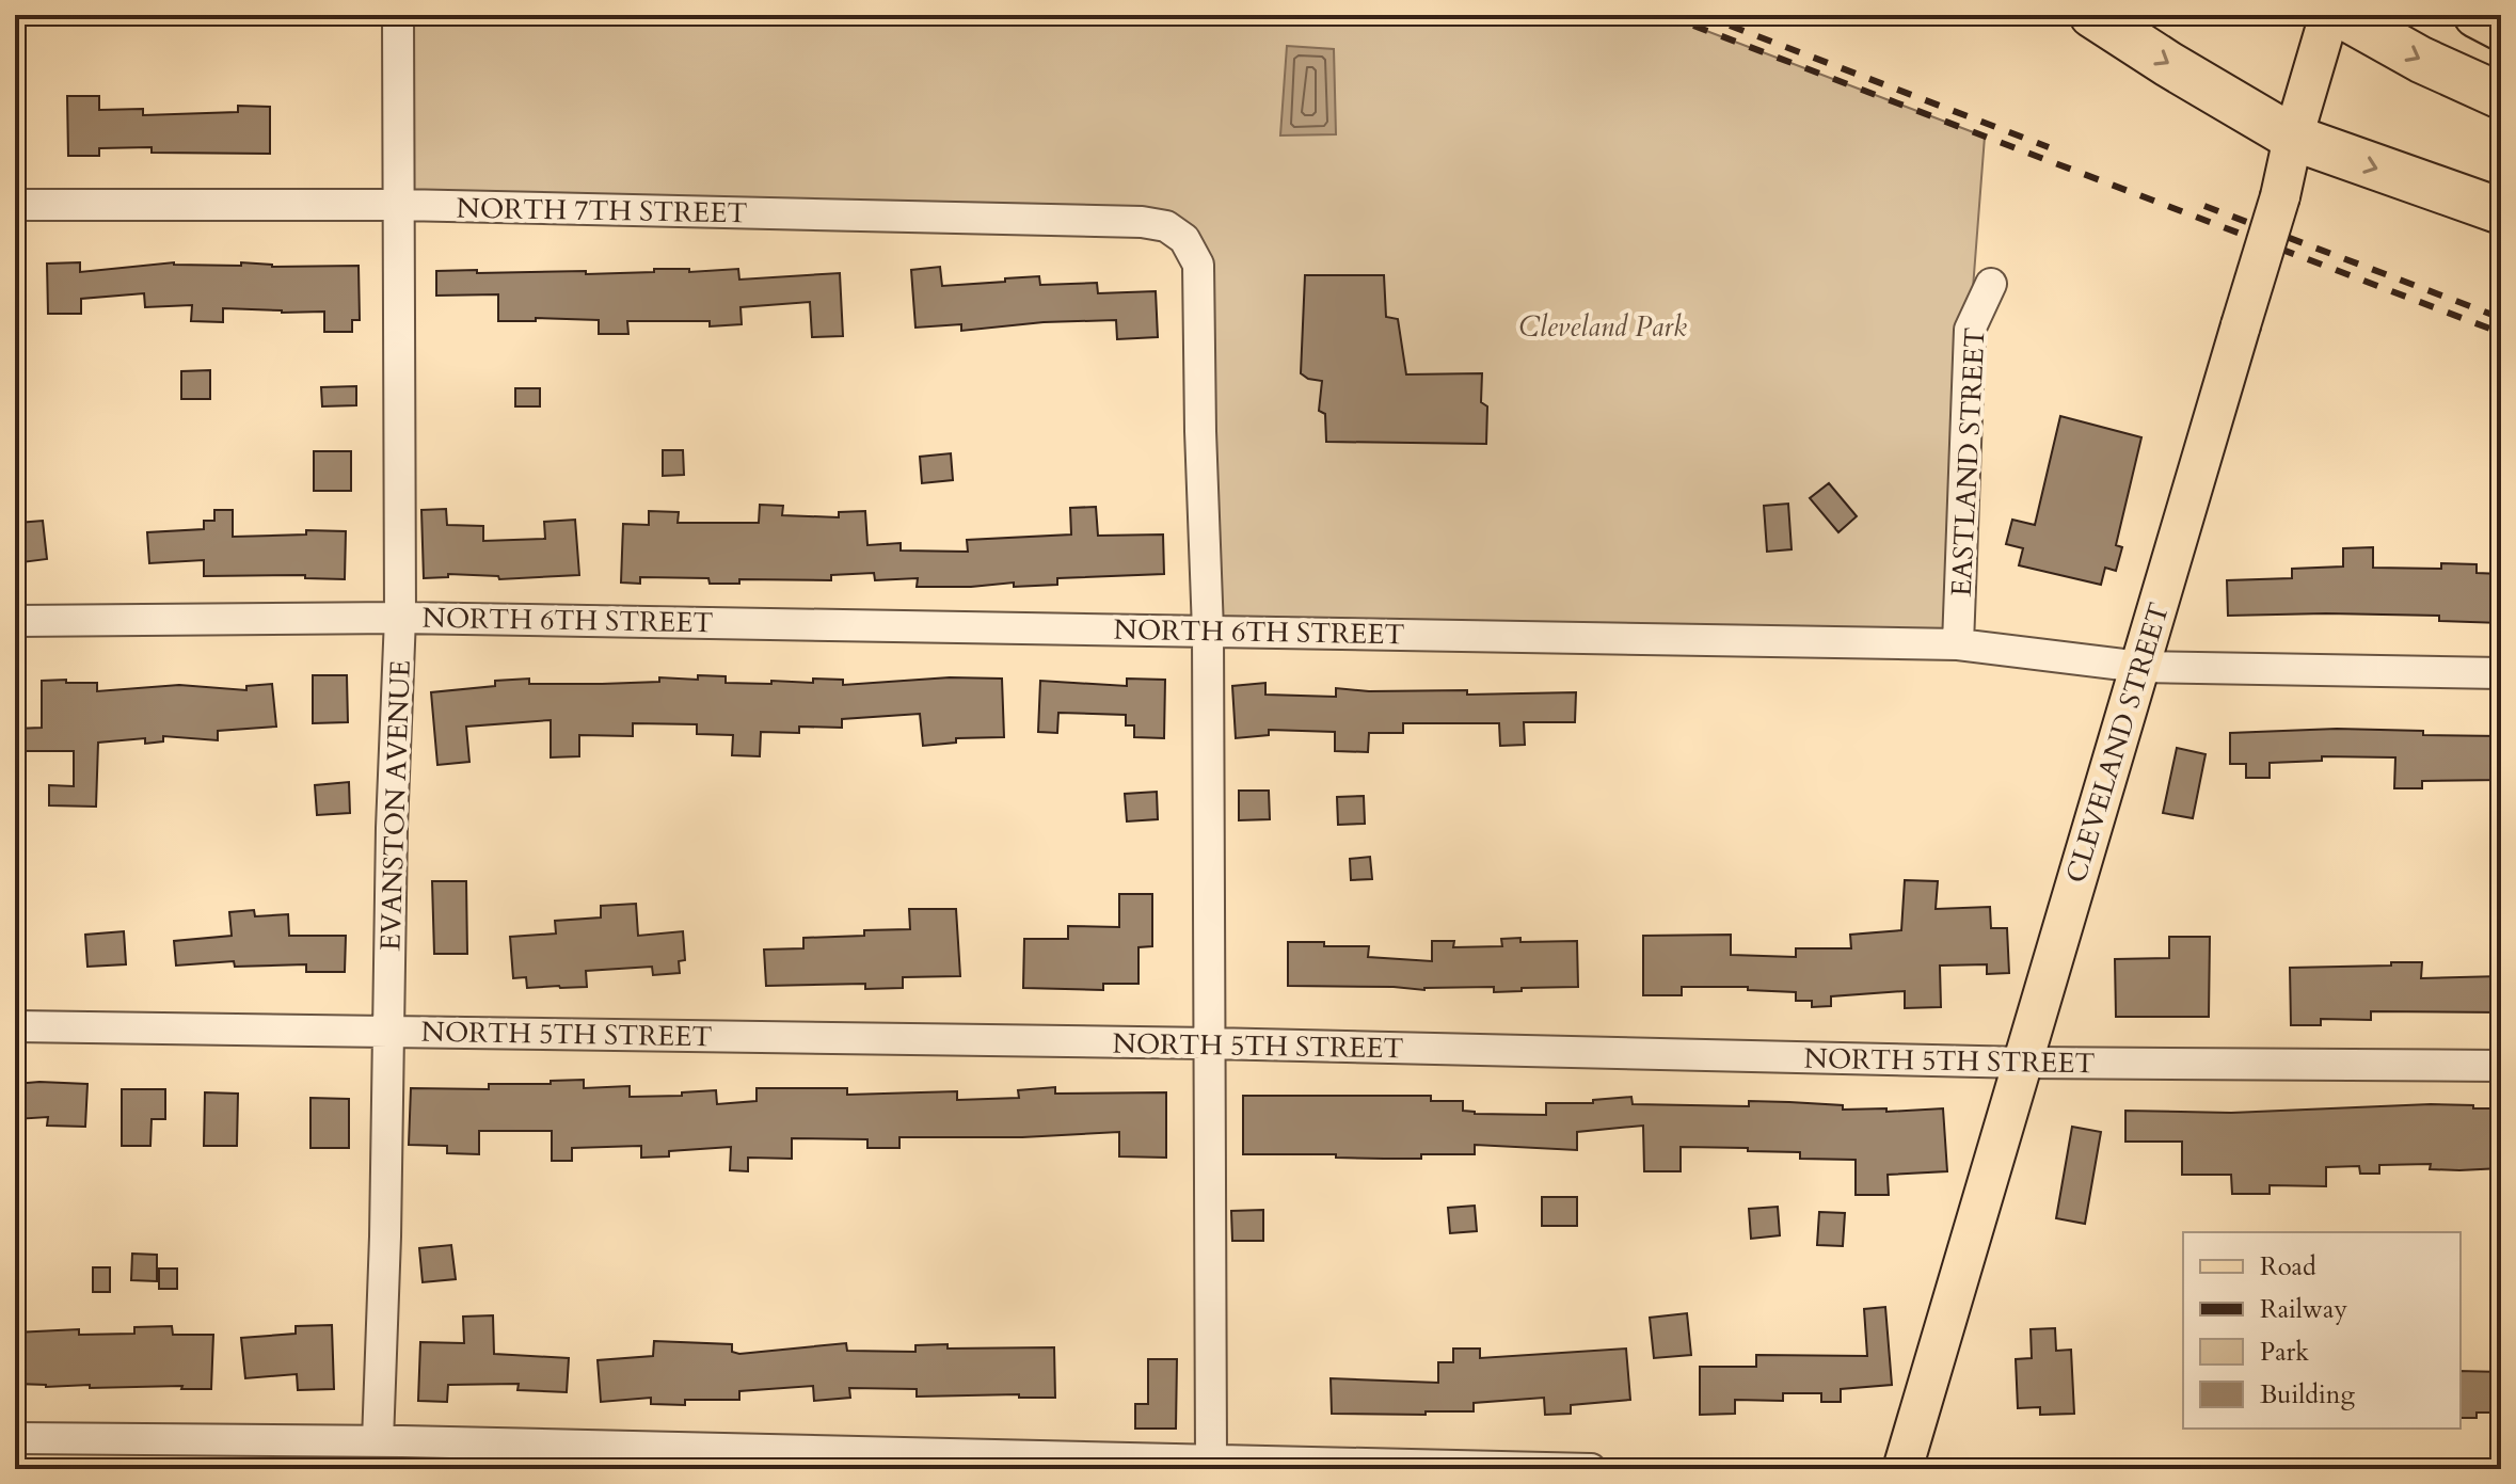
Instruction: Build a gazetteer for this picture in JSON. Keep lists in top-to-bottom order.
{
  "streets": {
    "main road": ["CLEVELAND STREET"],
    "street": [
      "NORTH 7TH STREET",
      "EASTLAND STREET",
      "NORTH 6TH STREET",
      "EVANSTON AVENUE",
      "NORTH 5TH STREET"
    ]
  },
  "crossings": [
    ["NORTH 7TH STREET", "NORTH 6TH STREET"],
    ["NORTH 7TH STREET", "EVANSTON AVENUE"],
    ["EASTLAND STREET", "NORTH 6TH STREET"],
    ["NORTH 6TH STREET", "CLEVELAND STREET"],
    ["NORTH 6TH STREET", "EVANSTON AVENUE"],
    ["CLEVELAND STREET", "NORTH 5TH STREET"],
    ["EVANSTON AVENUE", "NORTH 5TH STREET"]
  ],
  "parks": ["Cleveland Park"],
  "legend": [
    "Road",
    "Railway",
    "Park",
    "Building"
  ]
}
